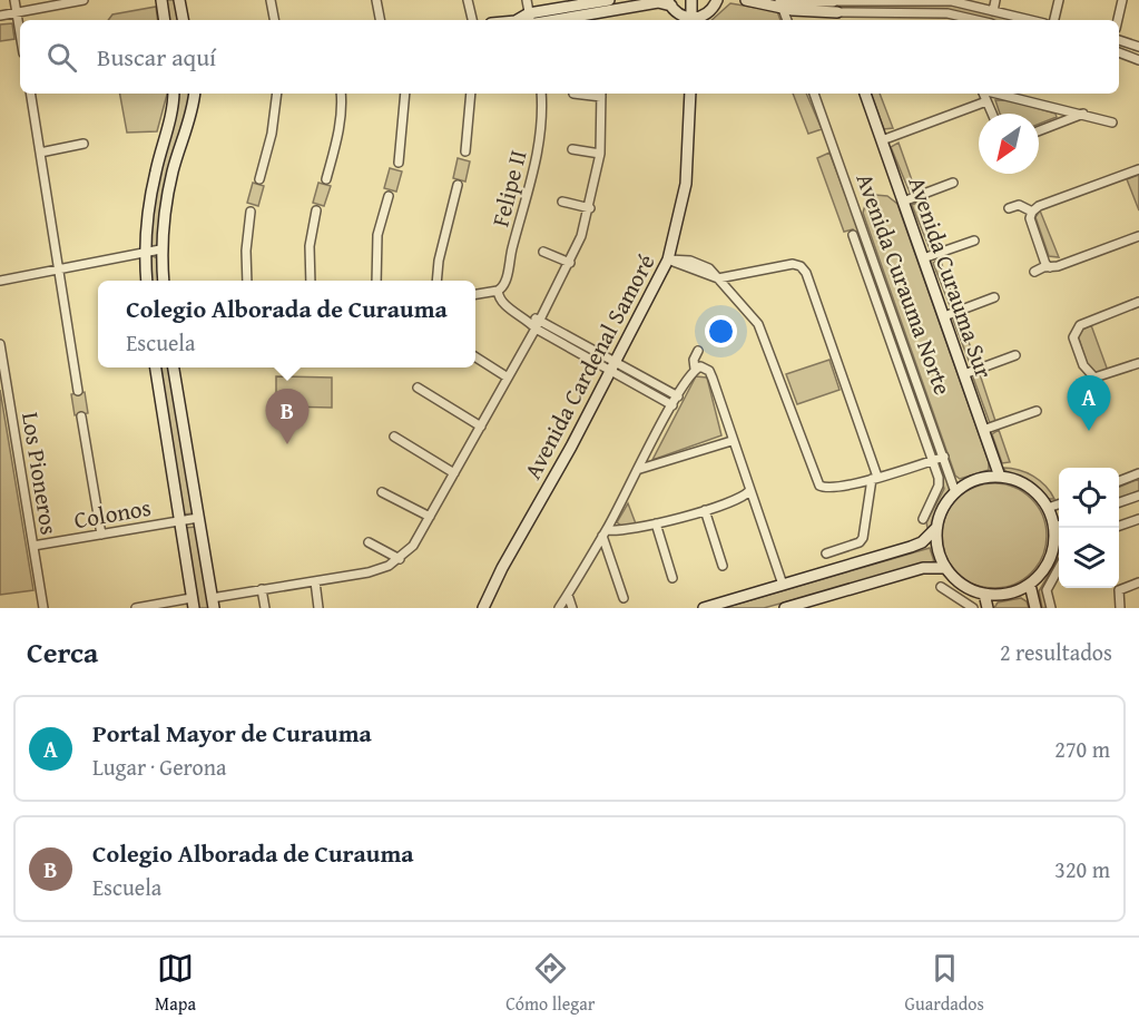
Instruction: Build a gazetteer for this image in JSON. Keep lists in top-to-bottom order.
{
  "streets": {
    "street": [
      "Felipe II",
      "Avenida Curauma Sur",
      "Avenida Curauma Norte",
      "Avenida Cardenal Samoré",
      "Los Pioneros",
      "Colonos"
    ]
  },
  "crossings": [
    ["Avenida Curauma Sur", "Avenida Curauma Norte"],
    ["Los Pioneros", "Colonos"]
  ],
  "north": "bottom left",
  "page": {
    "search": "Buscar aquí",
    "popup": ["Colegio Alborada de Curauma", "Escuela"],
    "pins": ["A", "B"],
    "heading": ["Cerca", "2 resultados"],
    "list": [
      {
        "mark": "A",
        "name": "Portal Mayor de Curauma",
        "note": "Lugar · Gerona",
        "value": "270 m"
      },
      {
        "mark": "B",
        "name": "Colegio Alborada de Curauma",
        "note": "Escuela",
        "value": "320 m"
      }
    ],
    "nav": ["Mapa", "Cómo llegar", "Guardados"]
  }
}
